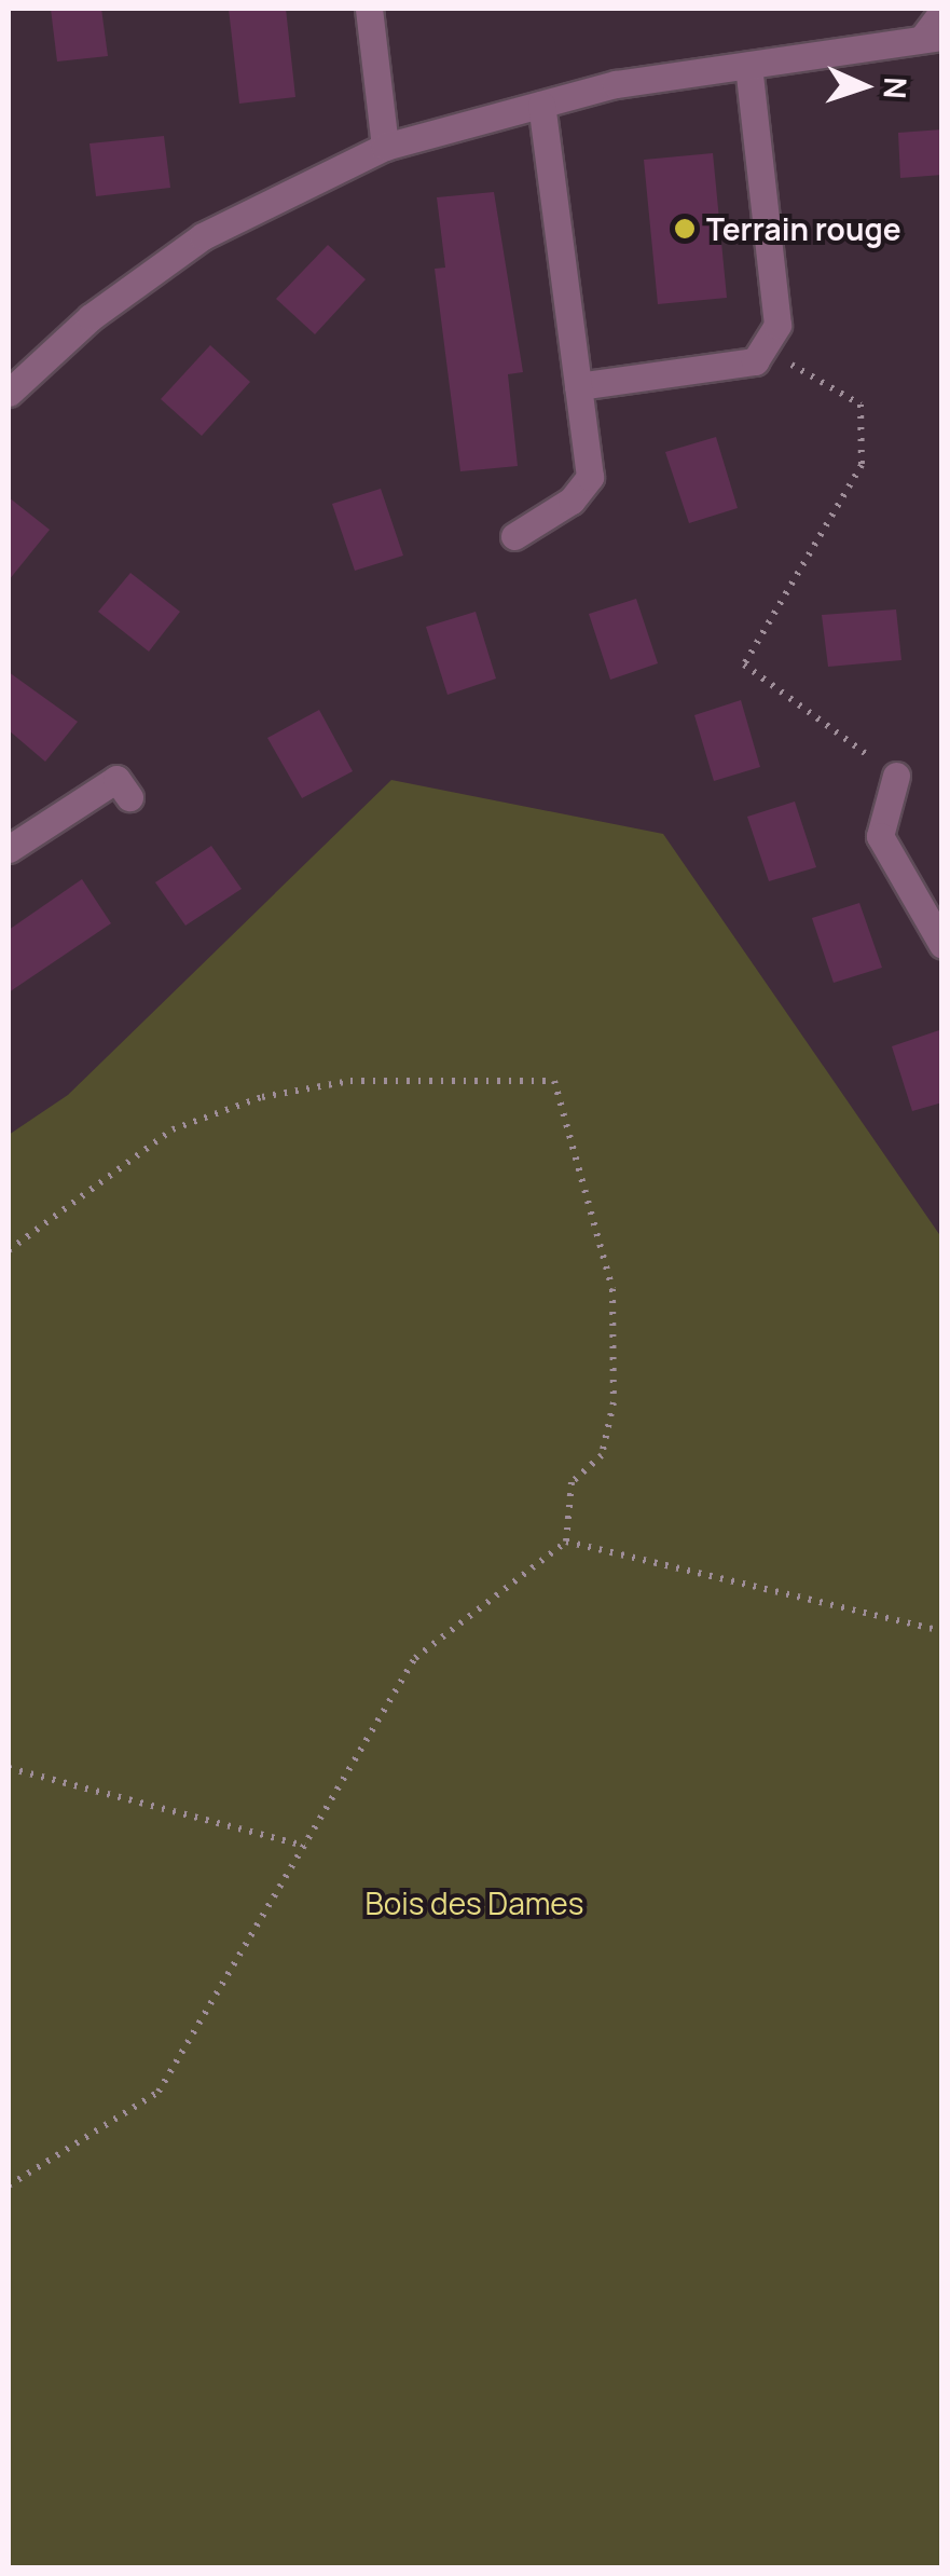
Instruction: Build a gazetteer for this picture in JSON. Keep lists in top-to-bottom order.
{
  "parks": ["Bois des Dames"],
  "places": ["Terrain rouge"],
  "north": "right"
}
